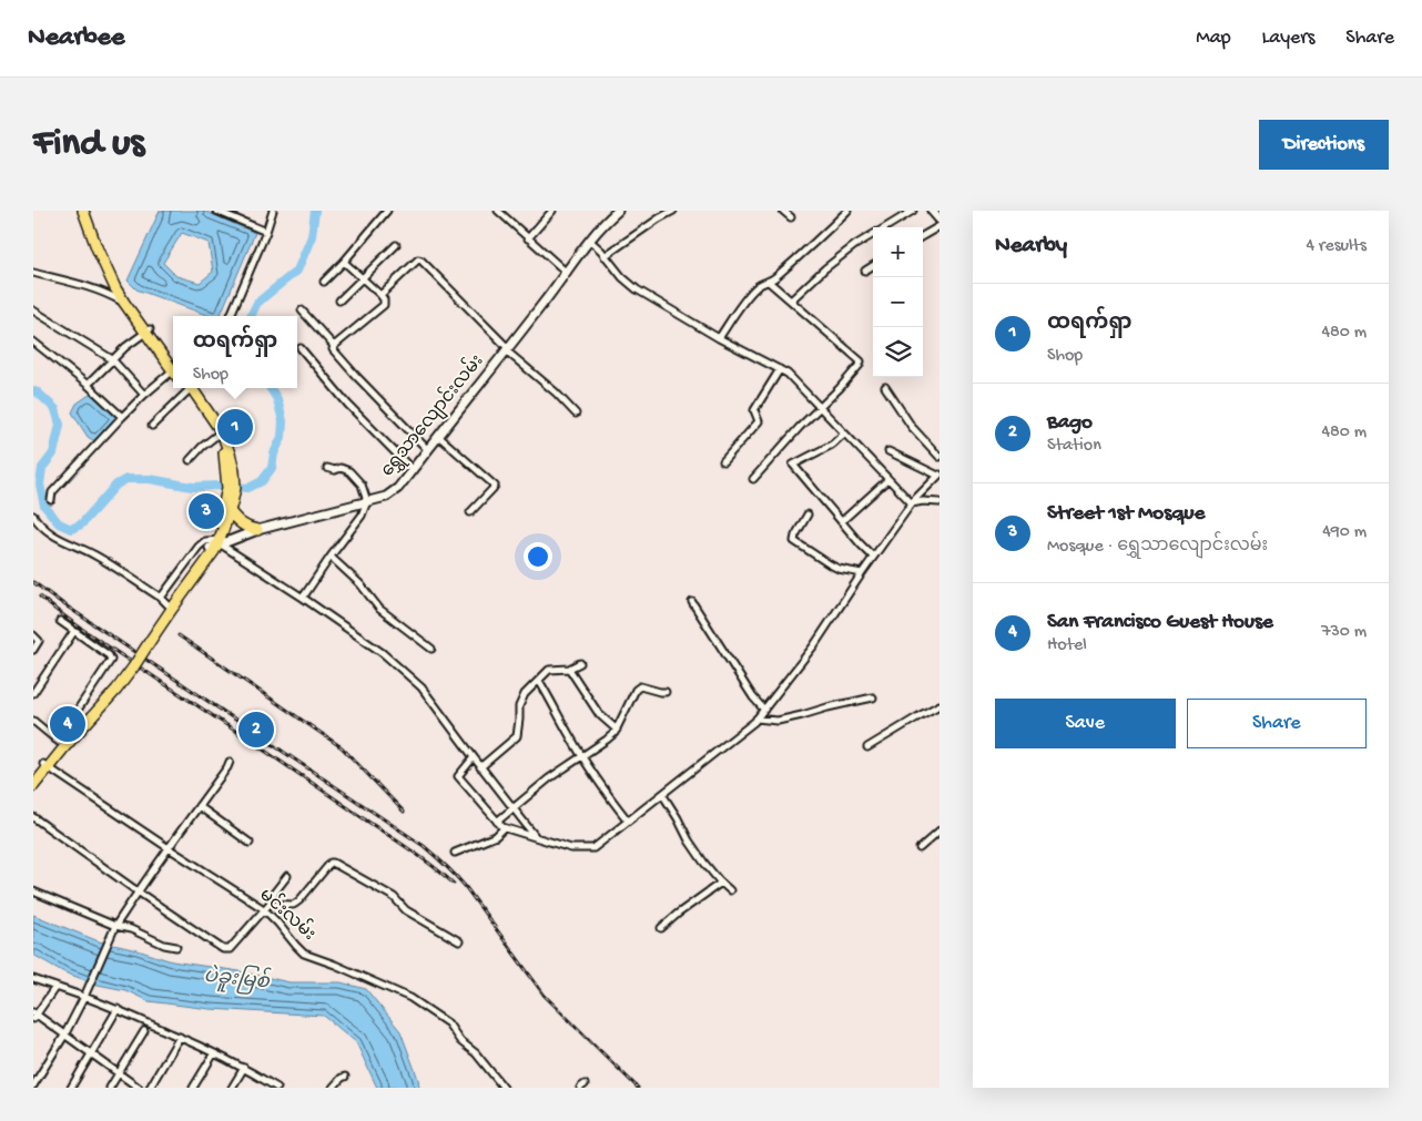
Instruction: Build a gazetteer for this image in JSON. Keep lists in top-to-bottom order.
{
  "streets": {
    "street": ["ရွှေသာလျောင်းလမ်း", "မင်းလမ်း"]
  },
  "water": ["ပဲခူးမြစ်"],
  "page": {
    "header": "Nearbee",
    "nav": ["Map", "Layers", "Share"],
    "buttons": [
      "Directions",
      ["Save", "Share"]
    ],
    "title": "Find us",
    "heading": ["Nearby", "4 results"],
    "map_buttons": ["+", "−"],
    "list": [
      {
        "mark": "1",
        "name": "ထရက်ရှာ",
        "note": "Shop",
        "value": "480 m"
      },
      {
        "mark": "2",
        "name": "Bago",
        "note": "Station",
        "value": "480 m"
      },
      {
        "mark": "3",
        "name": "Street 1st Mosque",
        "note": "Mosque · ရွှေသာလျောင်းလမ်း",
        "value": "490 m"
      },
      {
        "mark": "4",
        "name": "San Francisco Guest House",
        "note": "Hotel",
        "value": "730 m"
      }
    ],
    "popup": ["ထရက်ရှာ", "Shop"],
    "pins": [
      "1",
      "3",
      "4",
      "2"
    ]
  }
}
